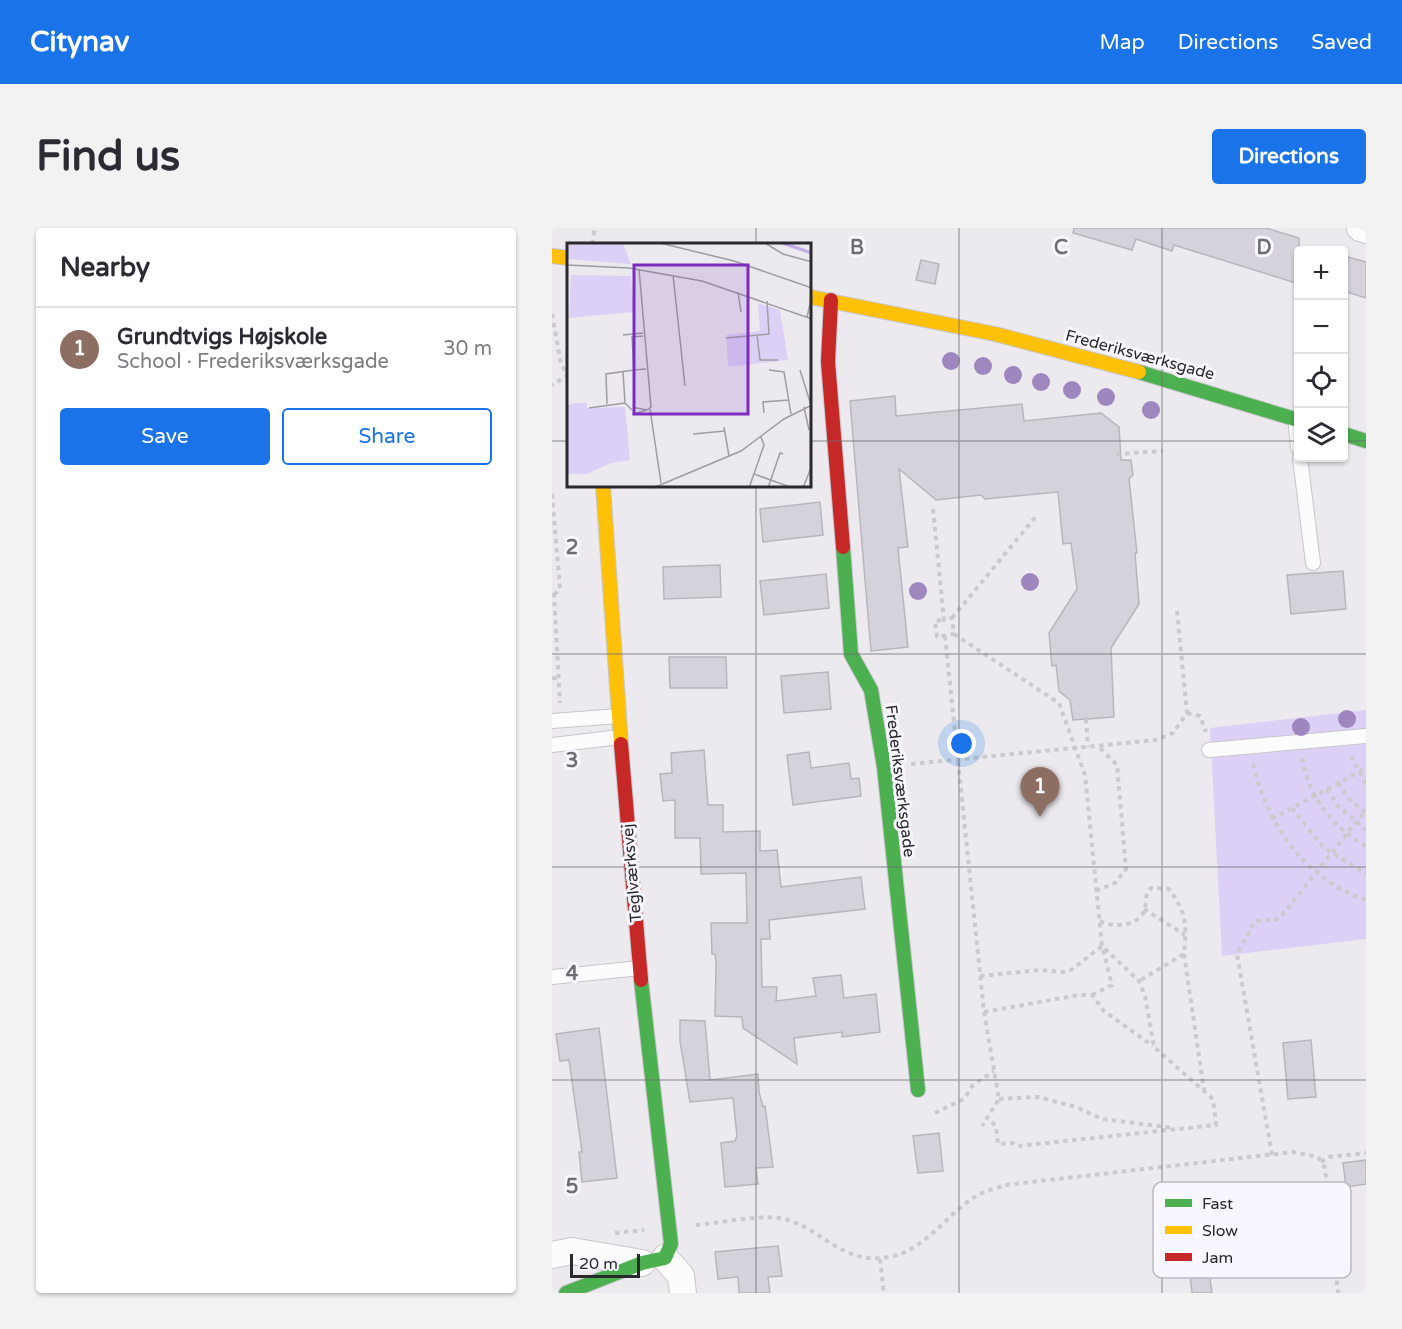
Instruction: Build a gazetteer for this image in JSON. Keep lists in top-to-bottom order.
{
  "streets": {
    "street": ["Frederiksværksgade", "Teglværksvej"]
  },
  "legend": ["Fast", "Slow", "Jam"],
  "scale_bar": "20 m",
  "page": {
    "header": "Citynav",
    "nav": ["Map", "Directions", "Saved"],
    "buttons": [
      "Directions",
      ["Save", "Share"]
    ],
    "title": "Find us",
    "heading": "Nearby",
    "map_buttons": ["+", "−"],
    "list": [
      {
        "mark": "1",
        "name": "Grundtvigs Højskole",
        "note": "School · Frederiksværksgade",
        "value": "30 m"
      }
    ],
    "pins": "1",
    "scale": "20 m"
  },
  "grid": {
    "columns": ["B", "C", "D"],
    "rows": [
      "2",
      "3",
      "4",
      "5"
    ]
  }
}
